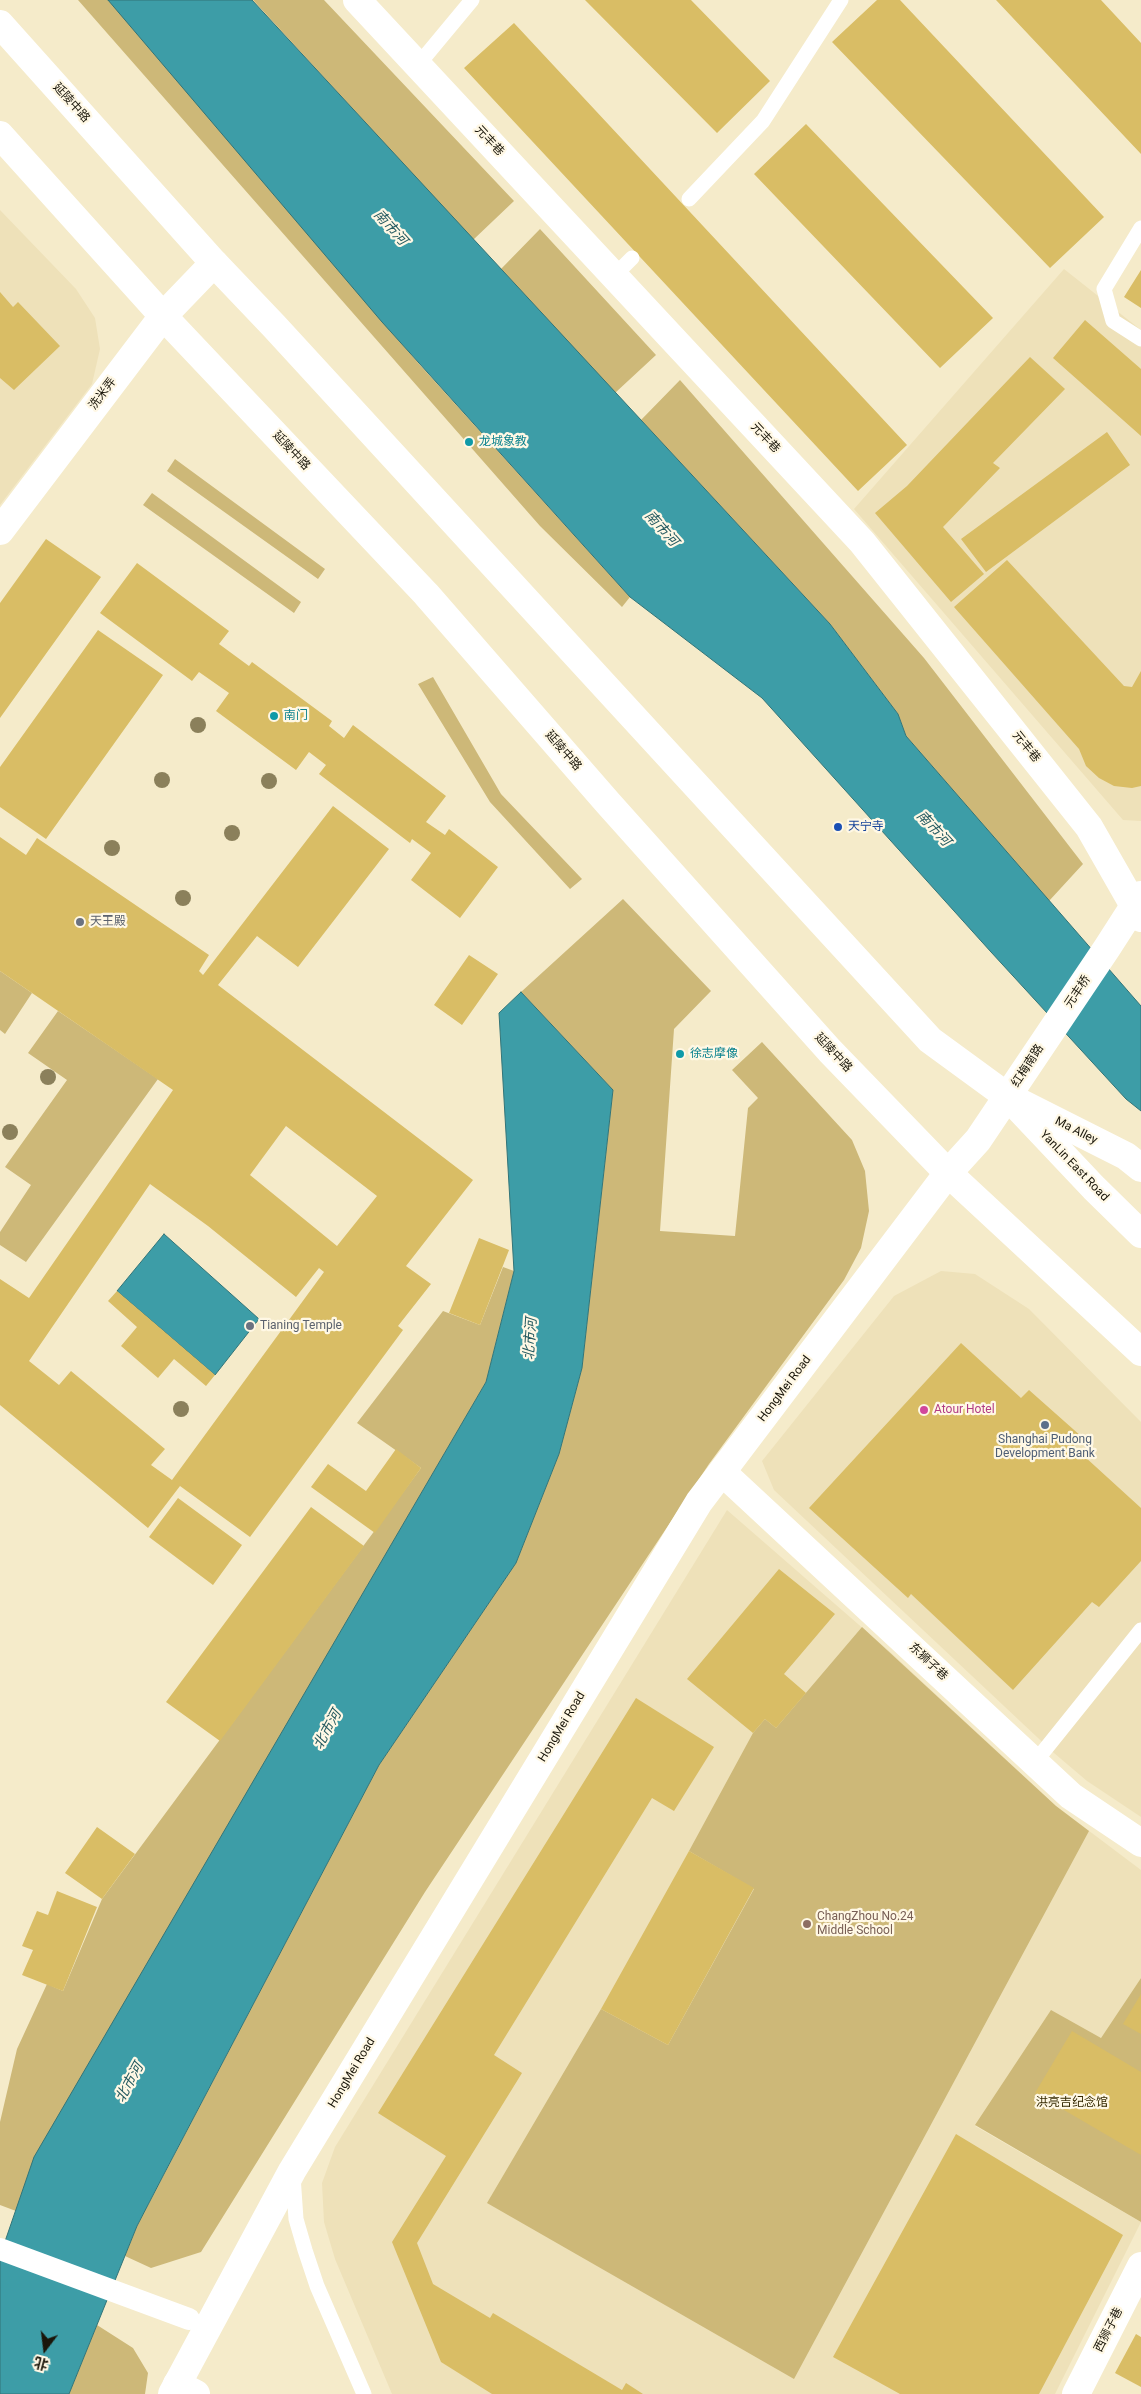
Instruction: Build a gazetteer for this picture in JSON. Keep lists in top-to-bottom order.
{
  "streets": {
    "street": [
      "延陵中路",
      "元丰巷",
      "洗米弄",
      "元丰桥",
      "红梅南路",
      "Ma Alley",
      "YanLin East Road",
      "HongMei Road",
      "东狮子巷",
      "西狮子巷"
    ]
  },
  "crossings": [
    ["延陵中路", "洗米弄"],
    ["延陵中路", "红梅南路"],
    ["延陵中路", "Ma Alley"],
    ["延陵中路", "YanLin East Road"],
    ["延陵中路", "HongMei Road"],
    ["元丰巷", "元丰桥"],
    ["元丰桥", "红梅南路"],
    ["红梅南路", "Ma Alley"],
    ["红梅南路", "YanLin East Road"],
    ["红梅南路", "HongMei Road"],
    ["Ma Alley", "YanLin East Road"],
    ["Ma Alley", "HongMei Road"],
    ["YanLin East Road", "HongMei Road"],
    ["HongMei Road", "东狮子巷"]
  ],
  "water": ["南市河", "北市河"],
  "parks": ["洪亮吉纪念馆"],
  "places": [
    "龙城象教",
    "南门",
    "天宁寺",
    "天王殿",
    "徐志摩像",
    "Tianing Temple",
    "Atour Hotel",
    "Shanghai Pudong Development Bank",
    "ChangZhou No.24 Middle School"
  ],
  "north": "bottom"
}
